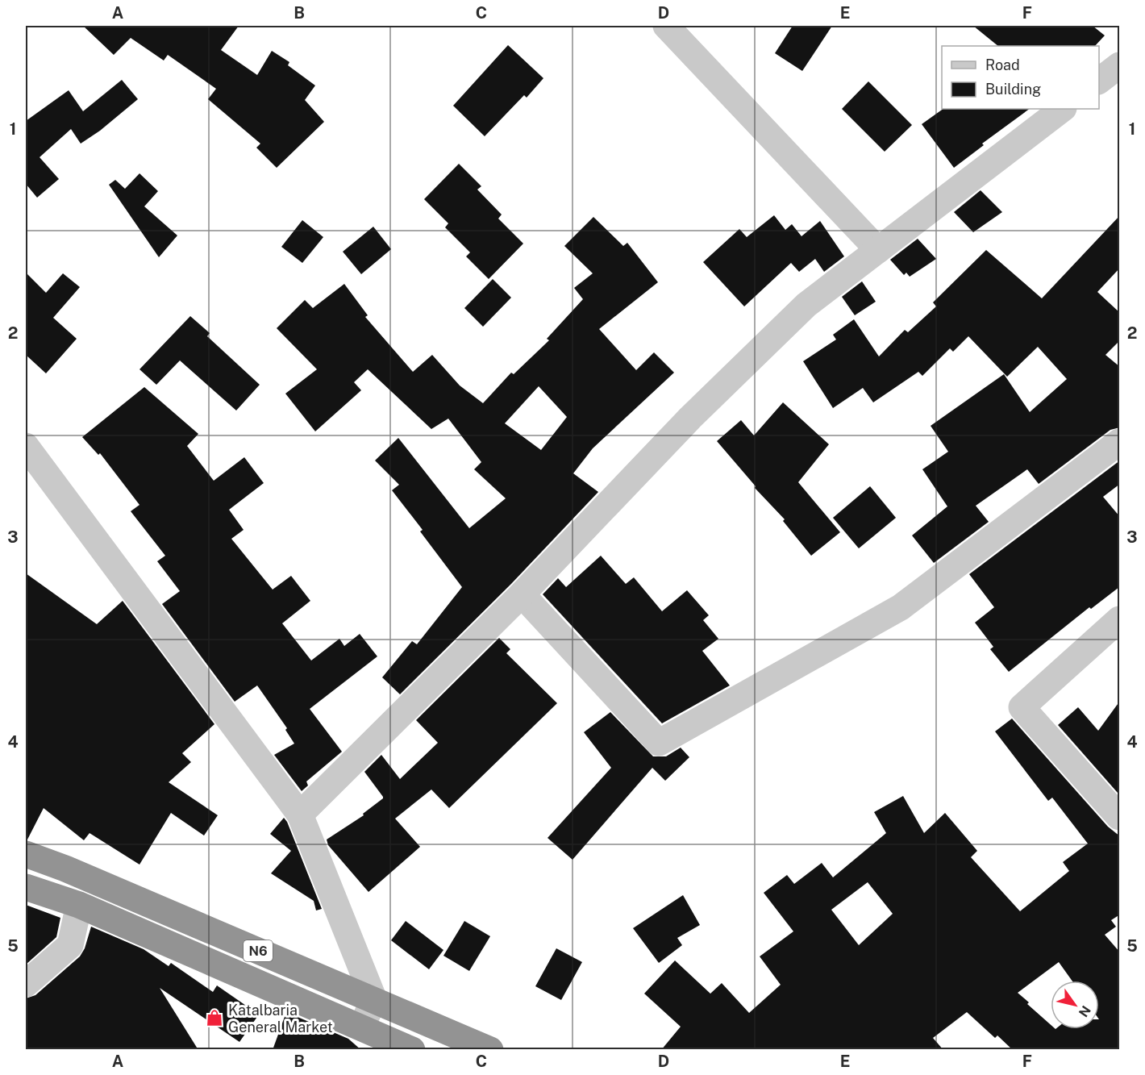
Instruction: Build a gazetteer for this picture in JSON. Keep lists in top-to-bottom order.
{
  "streets": {
    "highway": ["N6"]
  },
  "places": {
    "shop": ["Katalbaria General Market"]
  },
  "legend": ["Road", "Building"],
  "north": "bottom right",
  "grid": {
    "columns": [
      "A",
      "B",
      "C",
      "D",
      "E",
      "F"
    ],
    "rows": [
      "1",
      "2",
      "3",
      "4",
      "5"
    ]
  }
}
